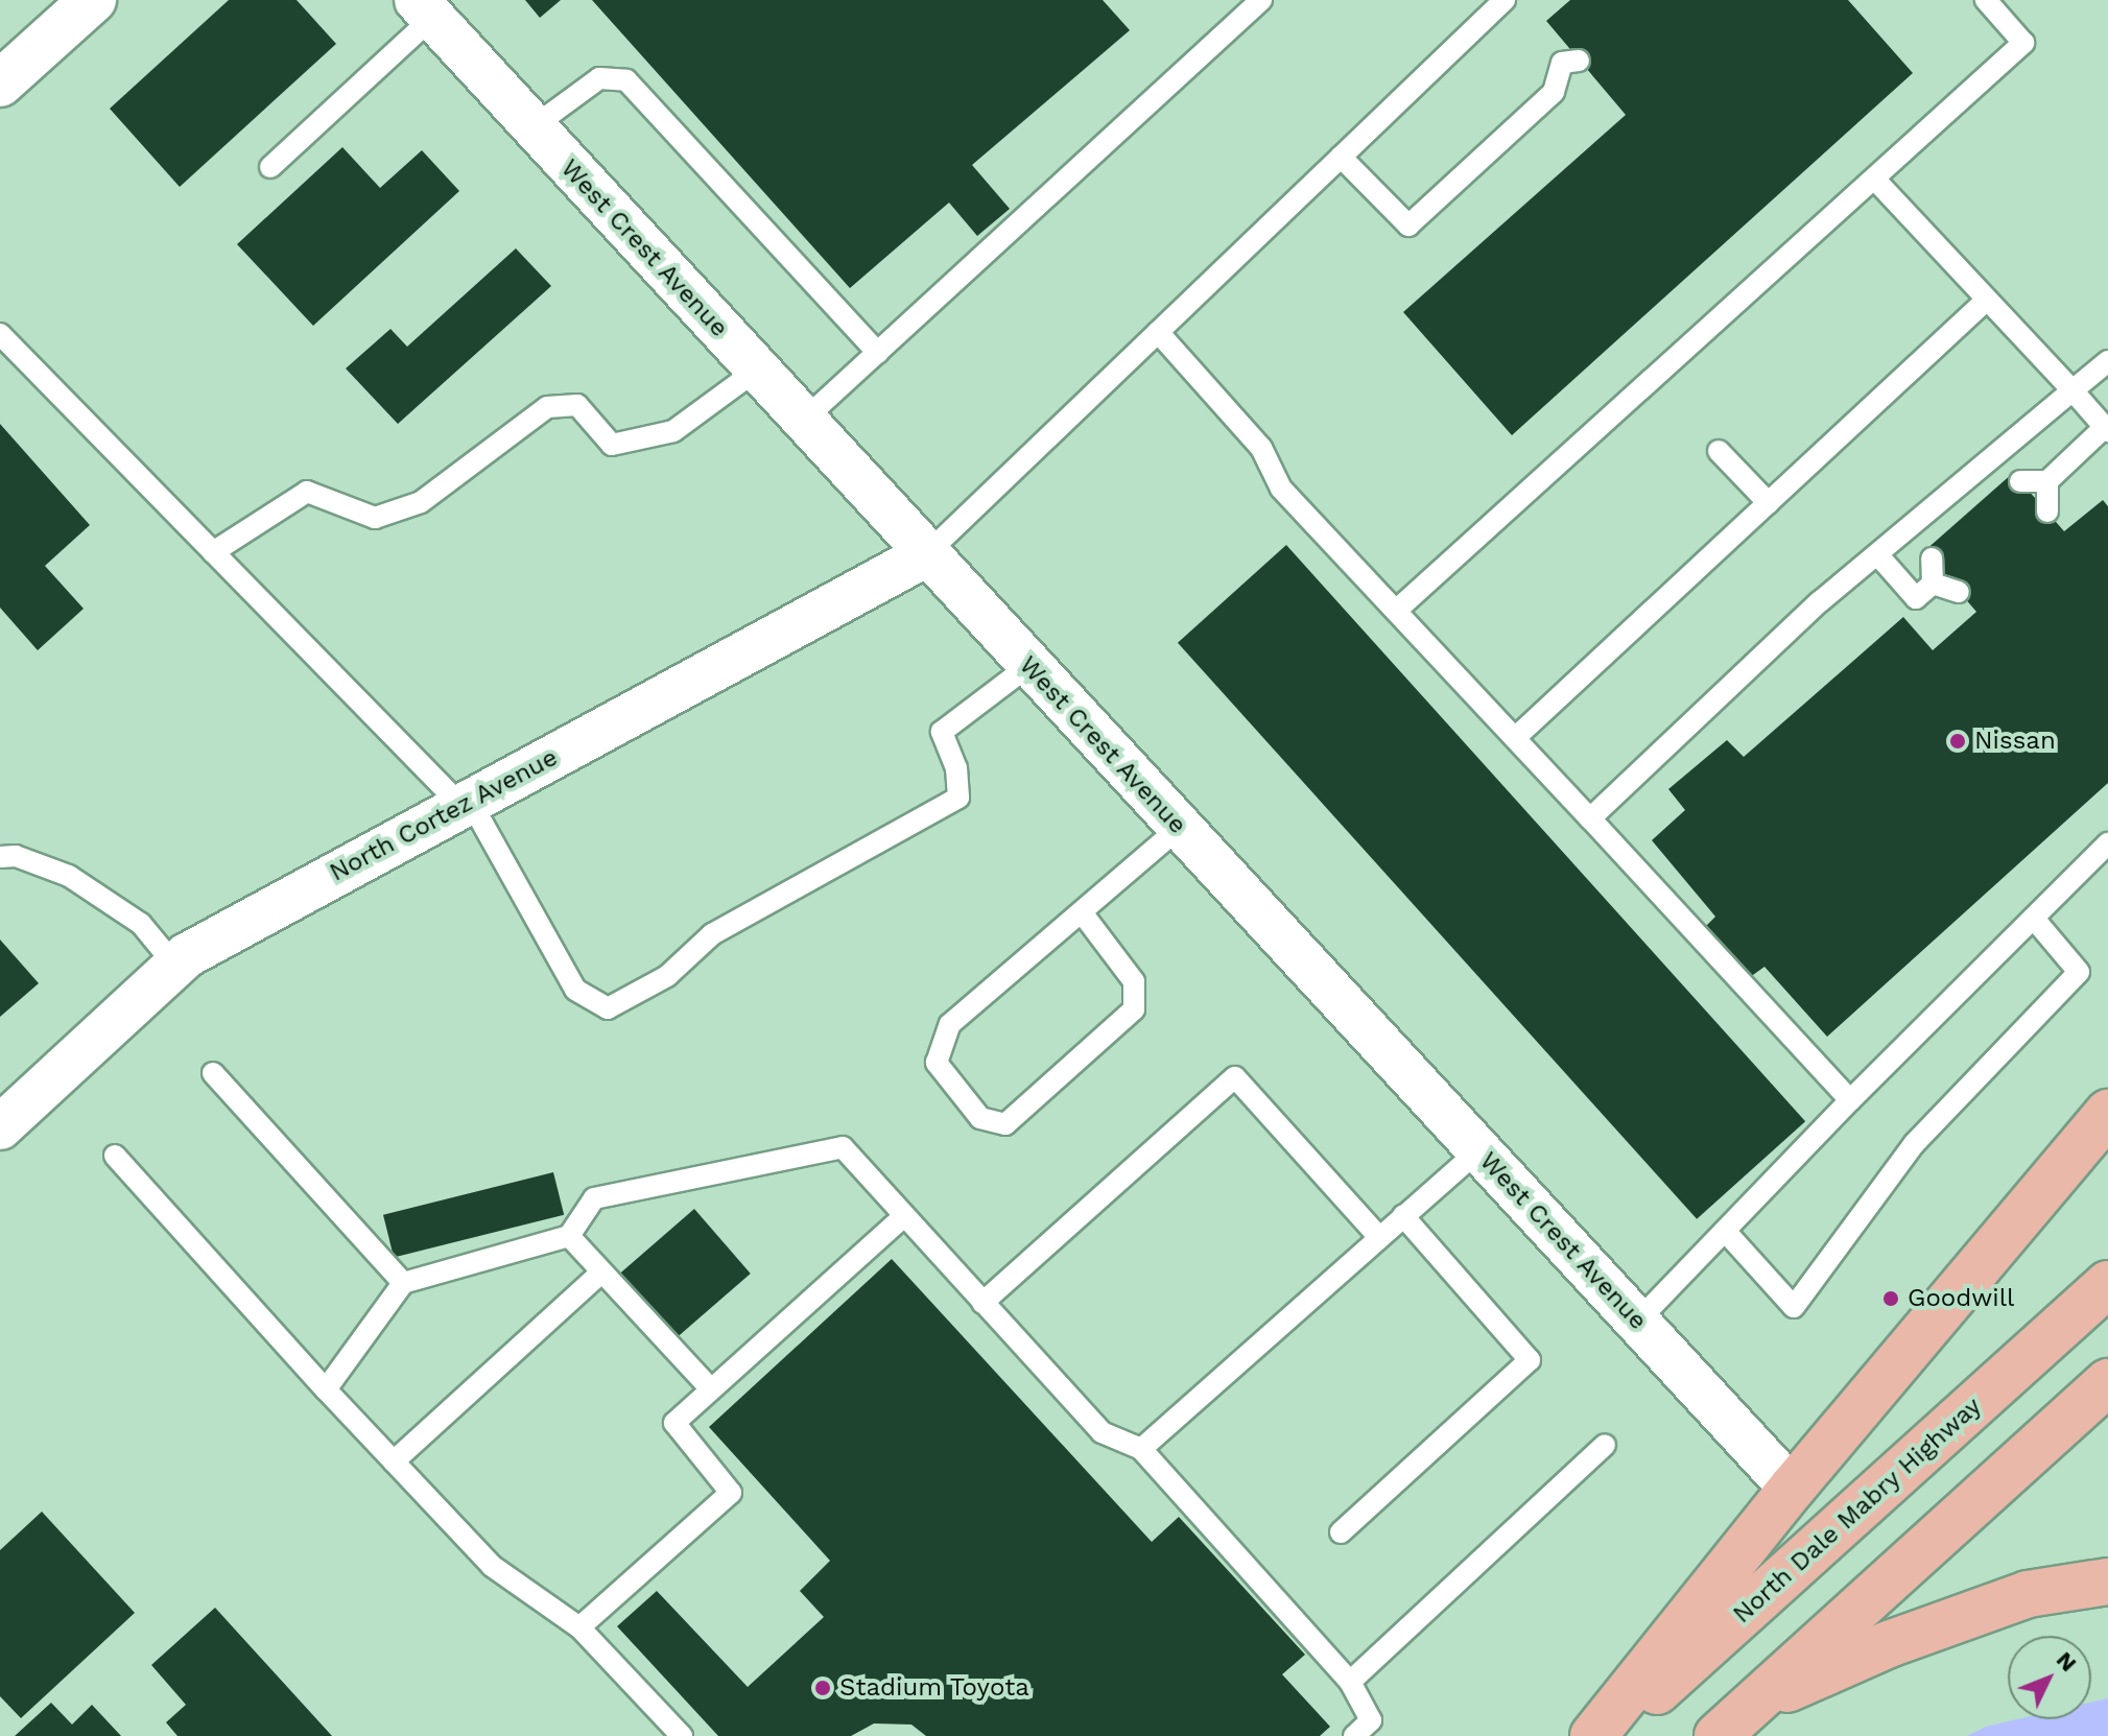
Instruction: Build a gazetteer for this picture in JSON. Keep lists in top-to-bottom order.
{
  "streets": {
    "main road": ["North Dale Mabry Highway"],
    "street": ["West Crest Avenue", "North Cortez Avenue"]
  },
  "crossings": [
    ["West Crest Avenue", "North Cortez Avenue"]
  ],
  "places": ["Nissan", "Goodwill", "Stadium Toyota"],
  "north": "top right"
}
